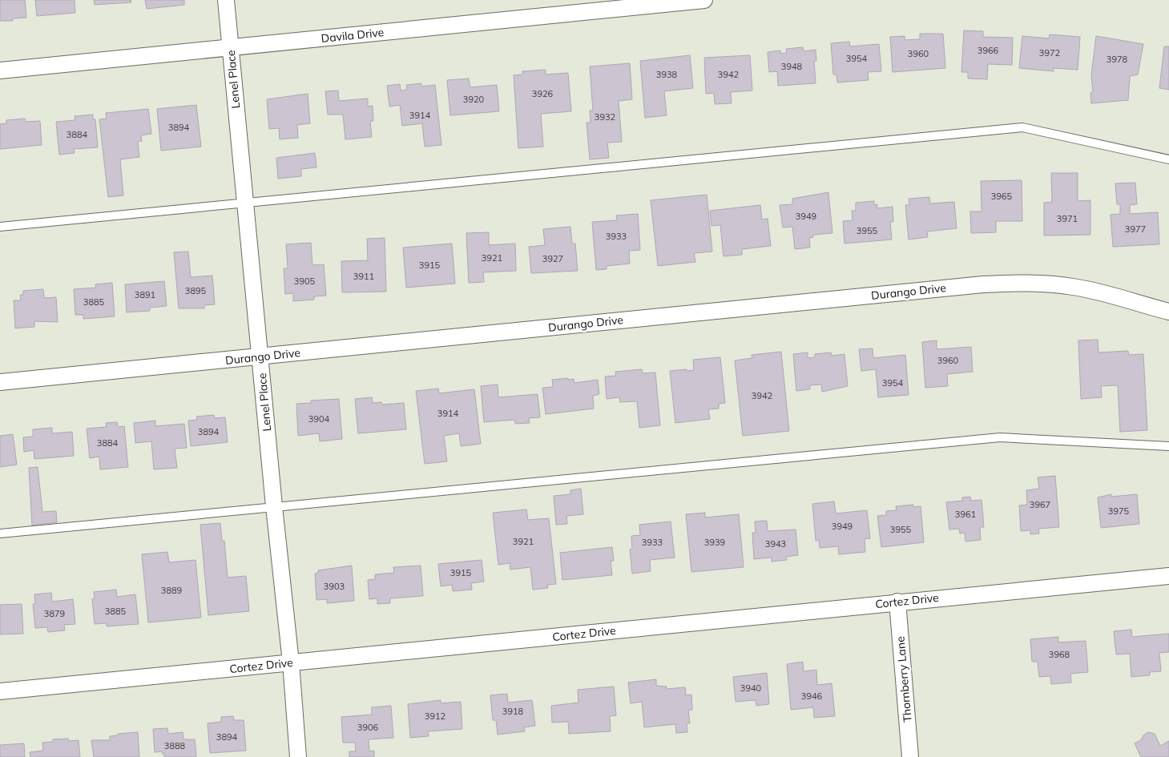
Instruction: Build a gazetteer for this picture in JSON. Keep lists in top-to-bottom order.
{
  "streets": {
    "street": [
      "Davila Drive",
      "Lenel Place",
      "Durango Drive",
      "Cortez Drive",
      "Thornberry Lane"
    ]
  },
  "crossings": [
    ["Davila Drive", "Lenel Place"],
    ["Lenel Place", "Durango Drive"],
    ["Lenel Place", "Cortez Drive"],
    ["Cortez Drive", "Thornberry Lane"]
  ],
  "house_numbers": [
    "3966",
    "3972",
    "3960",
    "3954",
    "3978",
    "3948",
    "3938",
    "3942",
    "3926",
    "3920",
    "3914",
    "3932",
    "3894",
    "3884",
    "3965",
    "3949",
    "3971",
    "3977",
    "3955",
    "3933",
    "3921",
    "3927",
    "3915",
    "3911",
    "3905",
    "3895",
    "3891",
    "3885",
    "3960",
    "3954",
    "3942",
    "3914",
    "3904",
    "3894",
    "3884",
    "3967",
    "3975",
    "3961",
    "3949",
    "3955",
    "3921",
    "3933",
    "3939",
    "3943",
    "3915",
    "3903",
    "3889",
    "3885",
    "3879",
    "3968",
    "3940",
    "3946",
    "3918",
    "3912",
    "3906",
    "3894",
    "3888"
  ]
}
